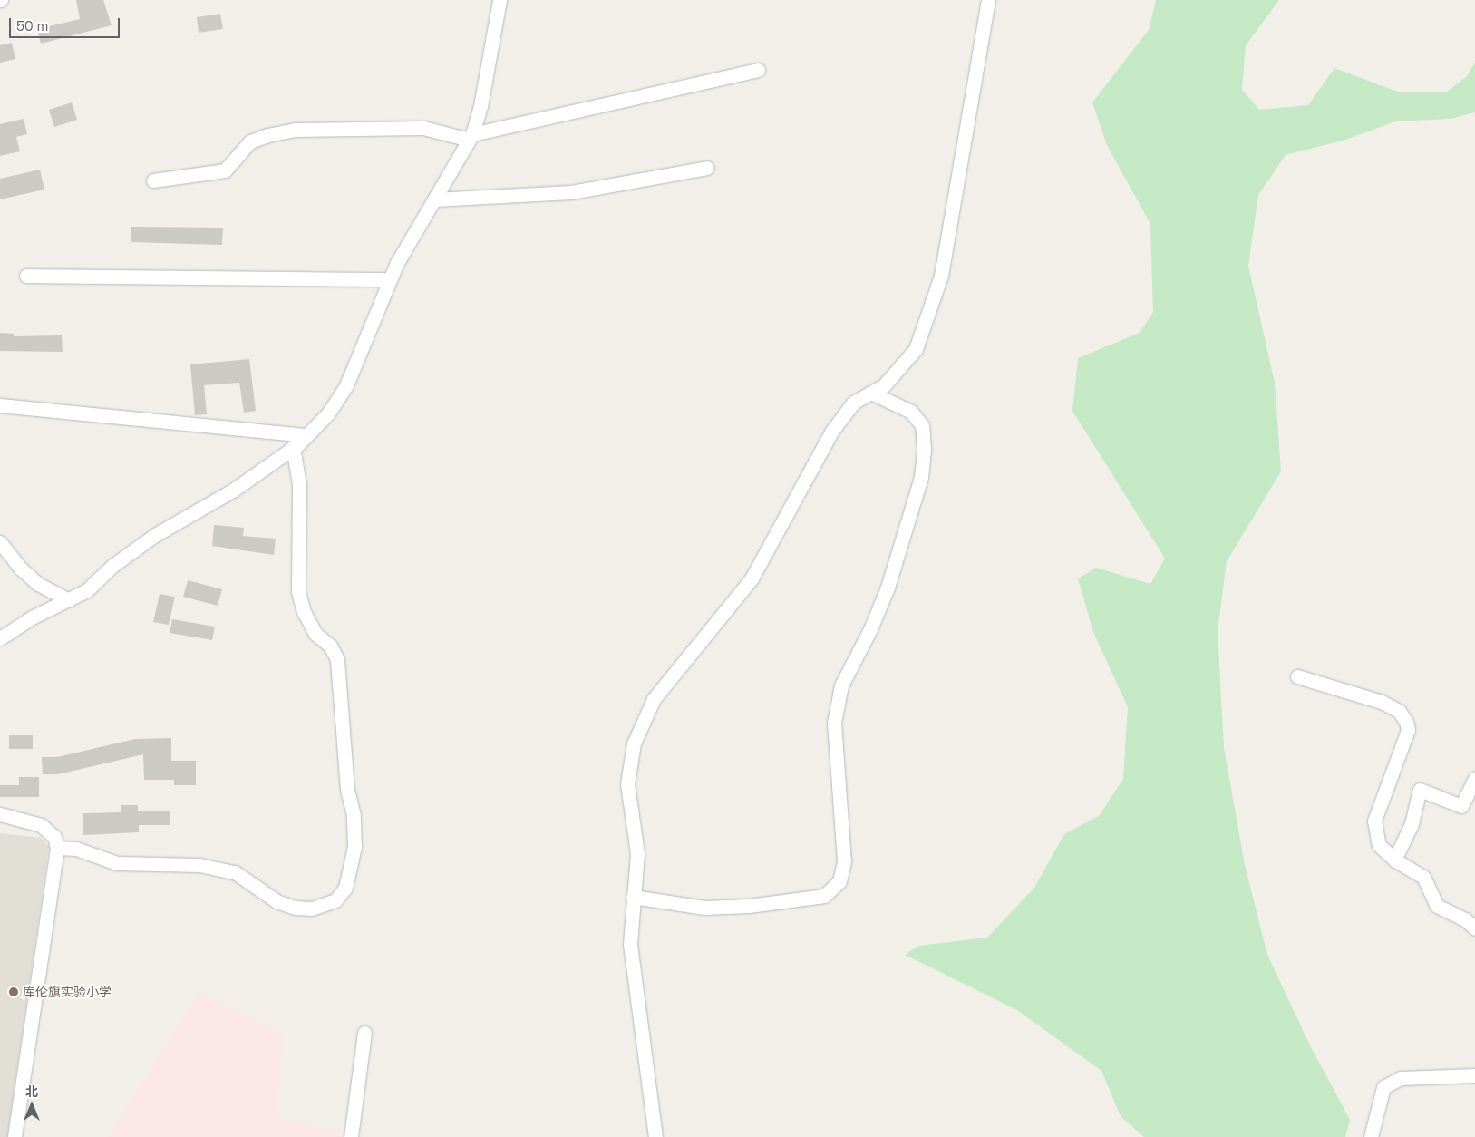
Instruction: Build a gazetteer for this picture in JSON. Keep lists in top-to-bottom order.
{
  "places": ["库伦旗实验小学"],
  "scale_bar": "50 m",
  "north": "top"
}
